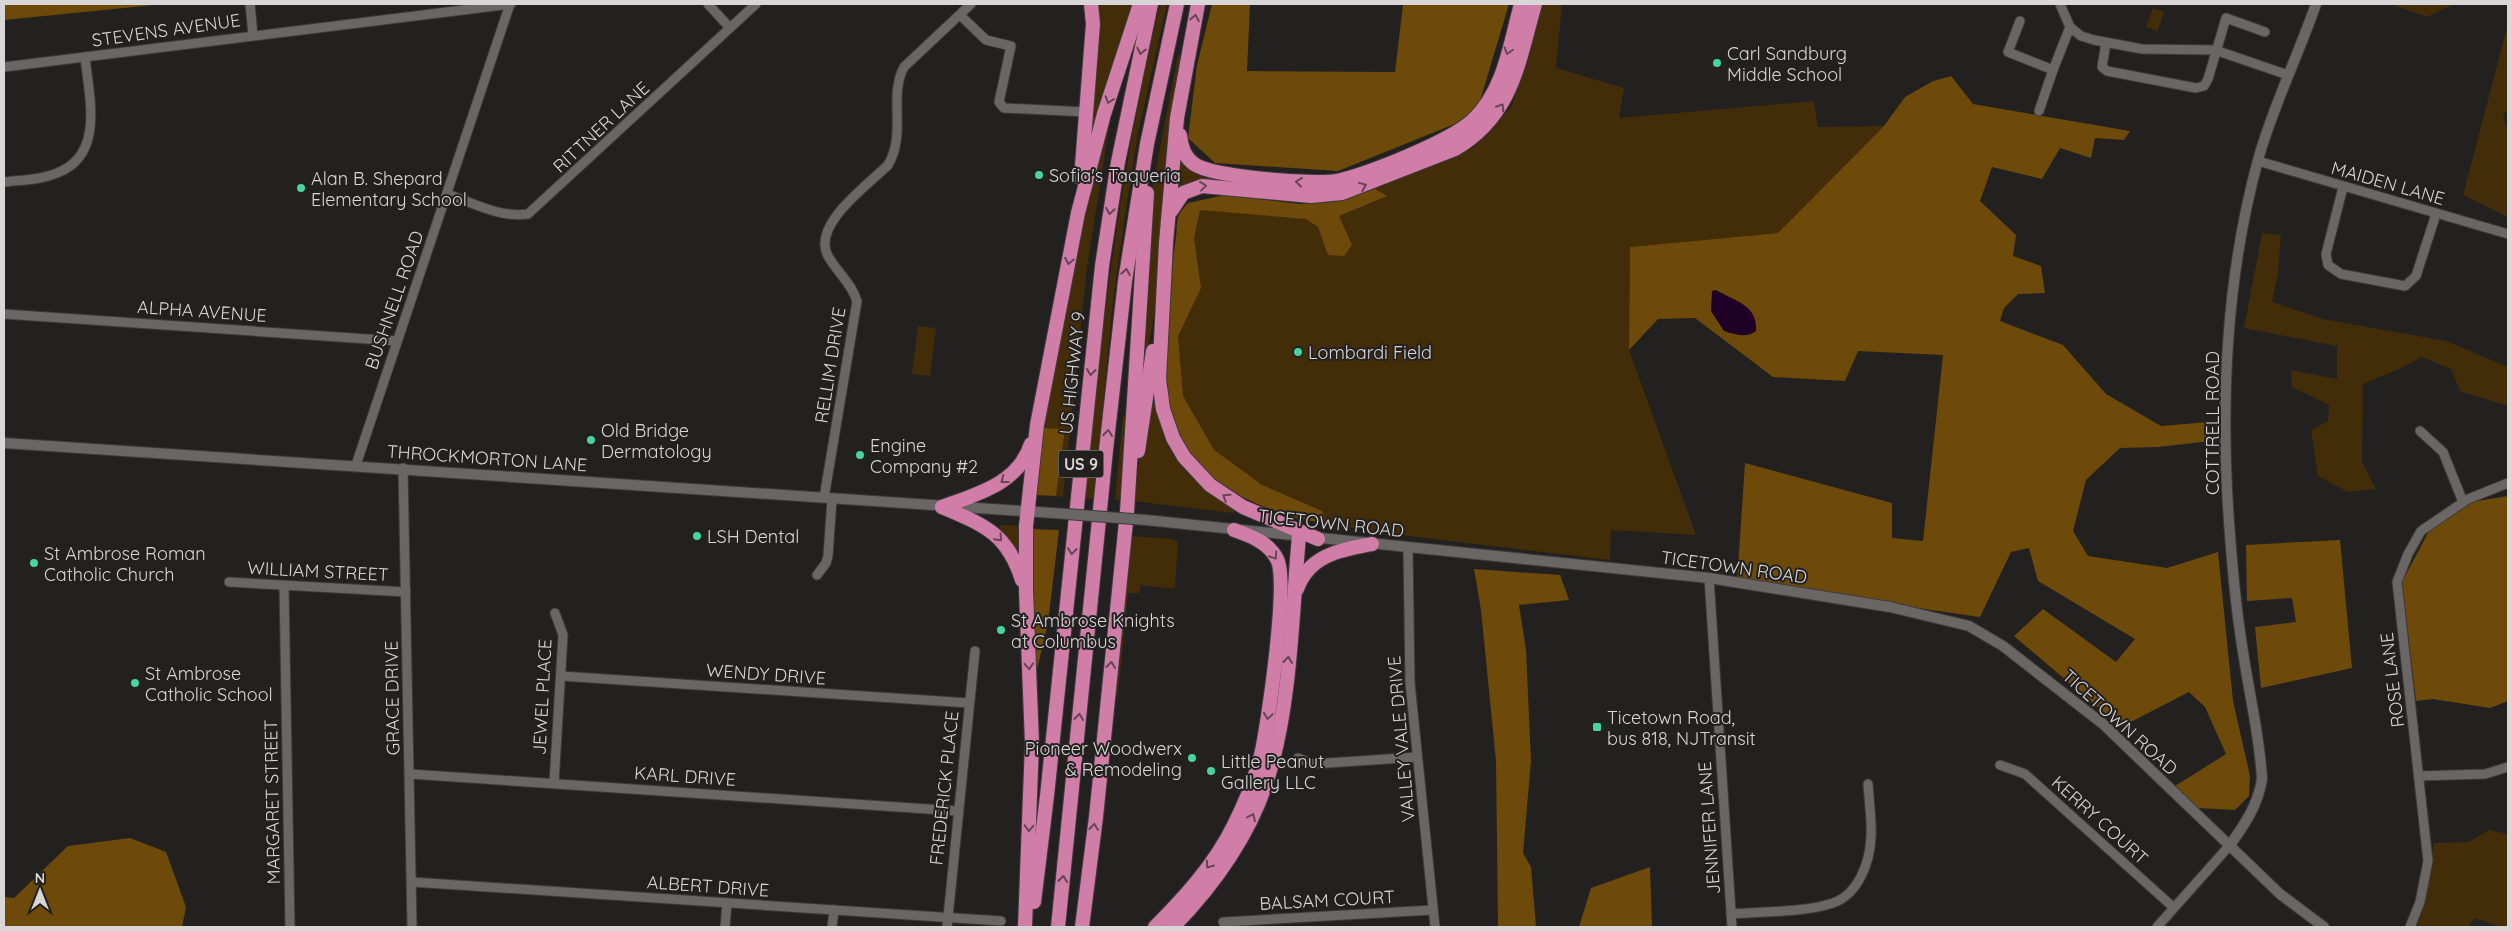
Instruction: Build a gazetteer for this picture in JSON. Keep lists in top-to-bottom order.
{
  "streets": {
    "highway": ["US HIGHWAY 9", "US 9"],
    "street": [
      "STEVENS AVENUE",
      "RITTNER LANE",
      "MAIDEN LANE",
      "BUSHNELL ROAD",
      "ALPHA AVENUE",
      "RELLIM DRIVE",
      "COTTRELL ROAD",
      "THROCKMORTON LANE",
      "TICETOWN ROAD",
      "WILLIAM STREET",
      "WENDY DRIVE",
      "ROSE LANE",
      "JEWEL PLACE",
      "GRACE DRIVE",
      "VALLEY VALE DRIVE",
      "KARL DRIVE",
      "FREDERICK PLACE",
      "MARGARET STREET",
      "KERRY COURT",
      "JENNIFER LANE",
      "ALBERT DRIVE",
      "BALSAM COURT"
    ]
  },
  "crossings": [
    ["STEVENS AVENUE", "BUSHNELL ROAD"],
    ["RITTNER LANE", "BUSHNELL ROAD"],
    ["MAIDEN LANE", "COTTRELL ROAD"],
    ["BUSHNELL ROAD", "ALPHA AVENUE"],
    ["BUSHNELL ROAD", "THROCKMORTON LANE"],
    ["RELLIM DRIVE", "THROCKMORTON LANE"],
    ["COTTRELL ROAD", "TICETOWN ROAD"],
    ["THROCKMORTON LANE", "TICETOWN ROAD"],
    ["THROCKMORTON LANE", "GRACE DRIVE"],
    ["TICETOWN ROAD", "VALLEY VALE DRIVE"],
    ["TICETOWN ROAD", "JENNIFER LANE"],
    ["WILLIAM STREET", "GRACE DRIVE"],
    ["WILLIAM STREET", "MARGARET STREET"],
    ["WENDY DRIVE", "JEWEL PLACE"],
    ["WENDY DRIVE", "FREDERICK PLACE"],
    ["JEWEL PLACE", "KARL DRIVE"],
    ["GRACE DRIVE", "KARL DRIVE"],
    ["GRACE DRIVE", "ALBERT DRIVE"],
    ["VALLEY VALE DRIVE", "BALSAM COURT"],
    ["KARL DRIVE", "FREDERICK PLACE"],
    ["FREDERICK PLACE", "ALBERT DRIVE"]
  ],
  "places": {
    "other": [
      "Carl Sandburg Middle School",
      "Sofia's Taqueria",
      "Alan B. Shepard Elementary School",
      "Lombardi Field",
      "Old Bridge Dermatology",
      "Engine Company #2",
      "LSH Dental",
      "St Ambrose Roman Catholic Church",
      "St Ambrose Knights at Columbus",
      "St Ambrose Catholic School",
      "Pioneer Woodwerx & Remodeling",
      "Little Peanut Gallery LLC"
    ],
    "transit": ["Ticetown Road, bus 818, NJTransit"]
  },
  "north": "top"
}
